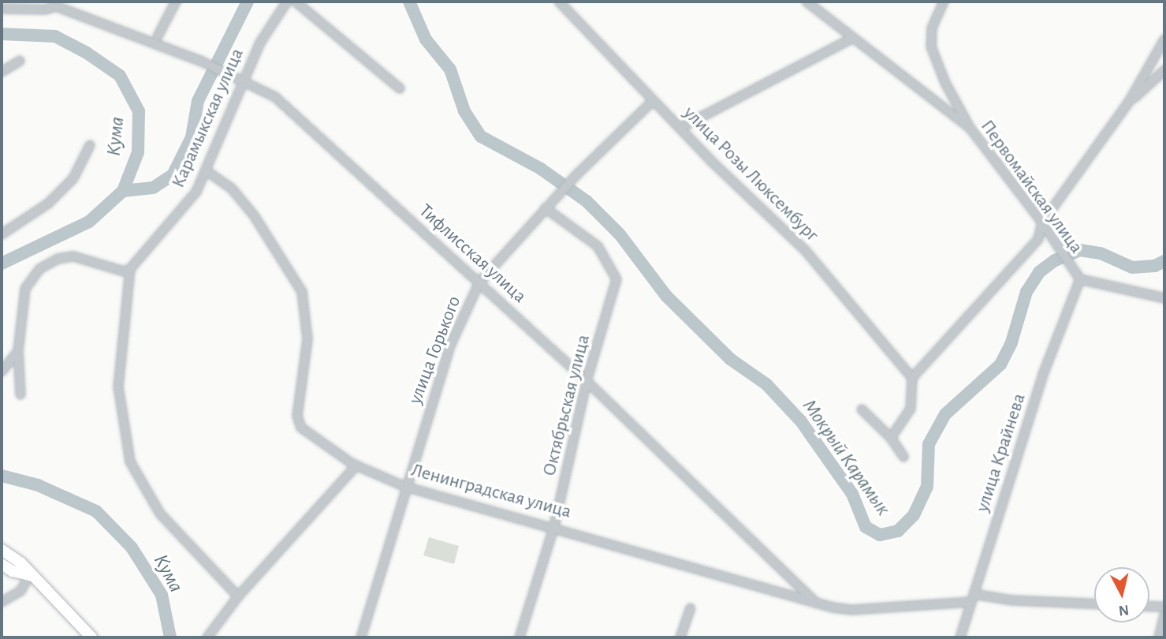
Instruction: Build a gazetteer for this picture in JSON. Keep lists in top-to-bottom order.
{
  "streets": {
    "street": [
      "Карамыкская улица",
      "улица Розы Люксембург",
      "Первомайская улица",
      "Тифлисская улица",
      "улица Горького",
      "Октябрьская улица",
      "улица Крайнева",
      "Ленинградская улица"
    ]
  },
  "crossings": [
    ["Карамыкская улица", "Тифлисская улица"],
    ["Карамыкская улица", "Ленинградская улица"],
    ["улица Розы Люксембург", "улица Горького"],
    ["Первомайская улица", "улица Крайнева"],
    ["Тифлисская улица", "улица Горького"],
    ["Тифлисская улица", "Октябрьская улица"],
    ["Тифлисская улица", "Ленинградская улица"],
    ["улица Горького", "Октябрьская улица"],
    ["улица Горького", "Ленинградская улица"],
    ["Октябрьская улица", "Ленинградская улица"],
    ["улица Крайнева", "Ленинградская улица"]
  ],
  "water": ["Кума", "Мокрый Карамык"],
  "north": "bottom"
}
